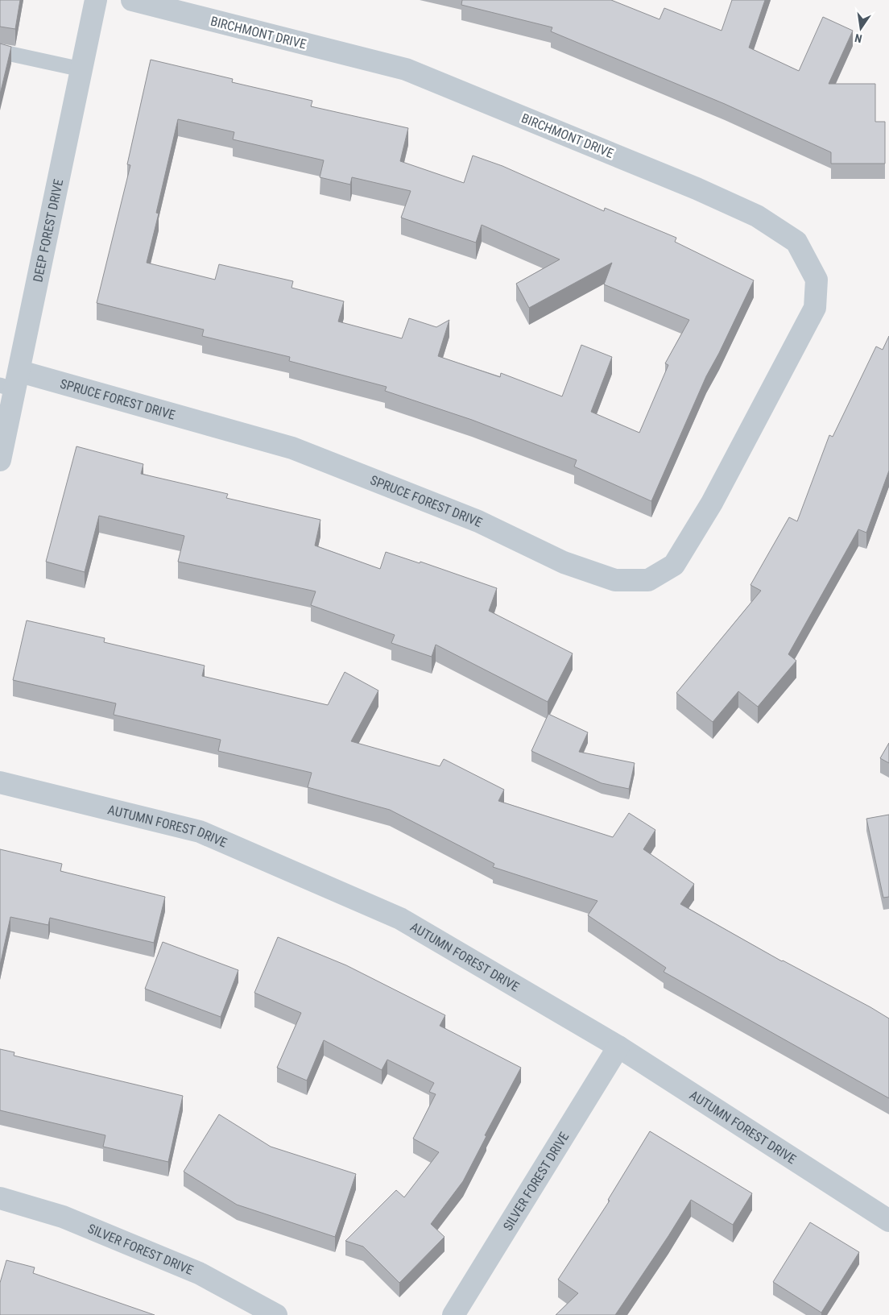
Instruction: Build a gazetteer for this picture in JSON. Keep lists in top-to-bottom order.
{
  "streets": {
    "street": [
      "BIRCHMONT DRIVE",
      "DEEP FOREST DRIVE",
      "SPRUCE FOREST DRIVE",
      "AUTUMN FOREST DRIVE",
      "SILVER FOREST DRIVE"
    ]
  },
  "crossings": [
    ["BIRCHMONT DRIVE", "SPRUCE FOREST DRIVE"],
    ["DEEP FOREST DRIVE", "SPRUCE FOREST DRIVE"],
    ["AUTUMN FOREST DRIVE", "SILVER FOREST DRIVE"]
  ],
  "north": "bottom"
}
